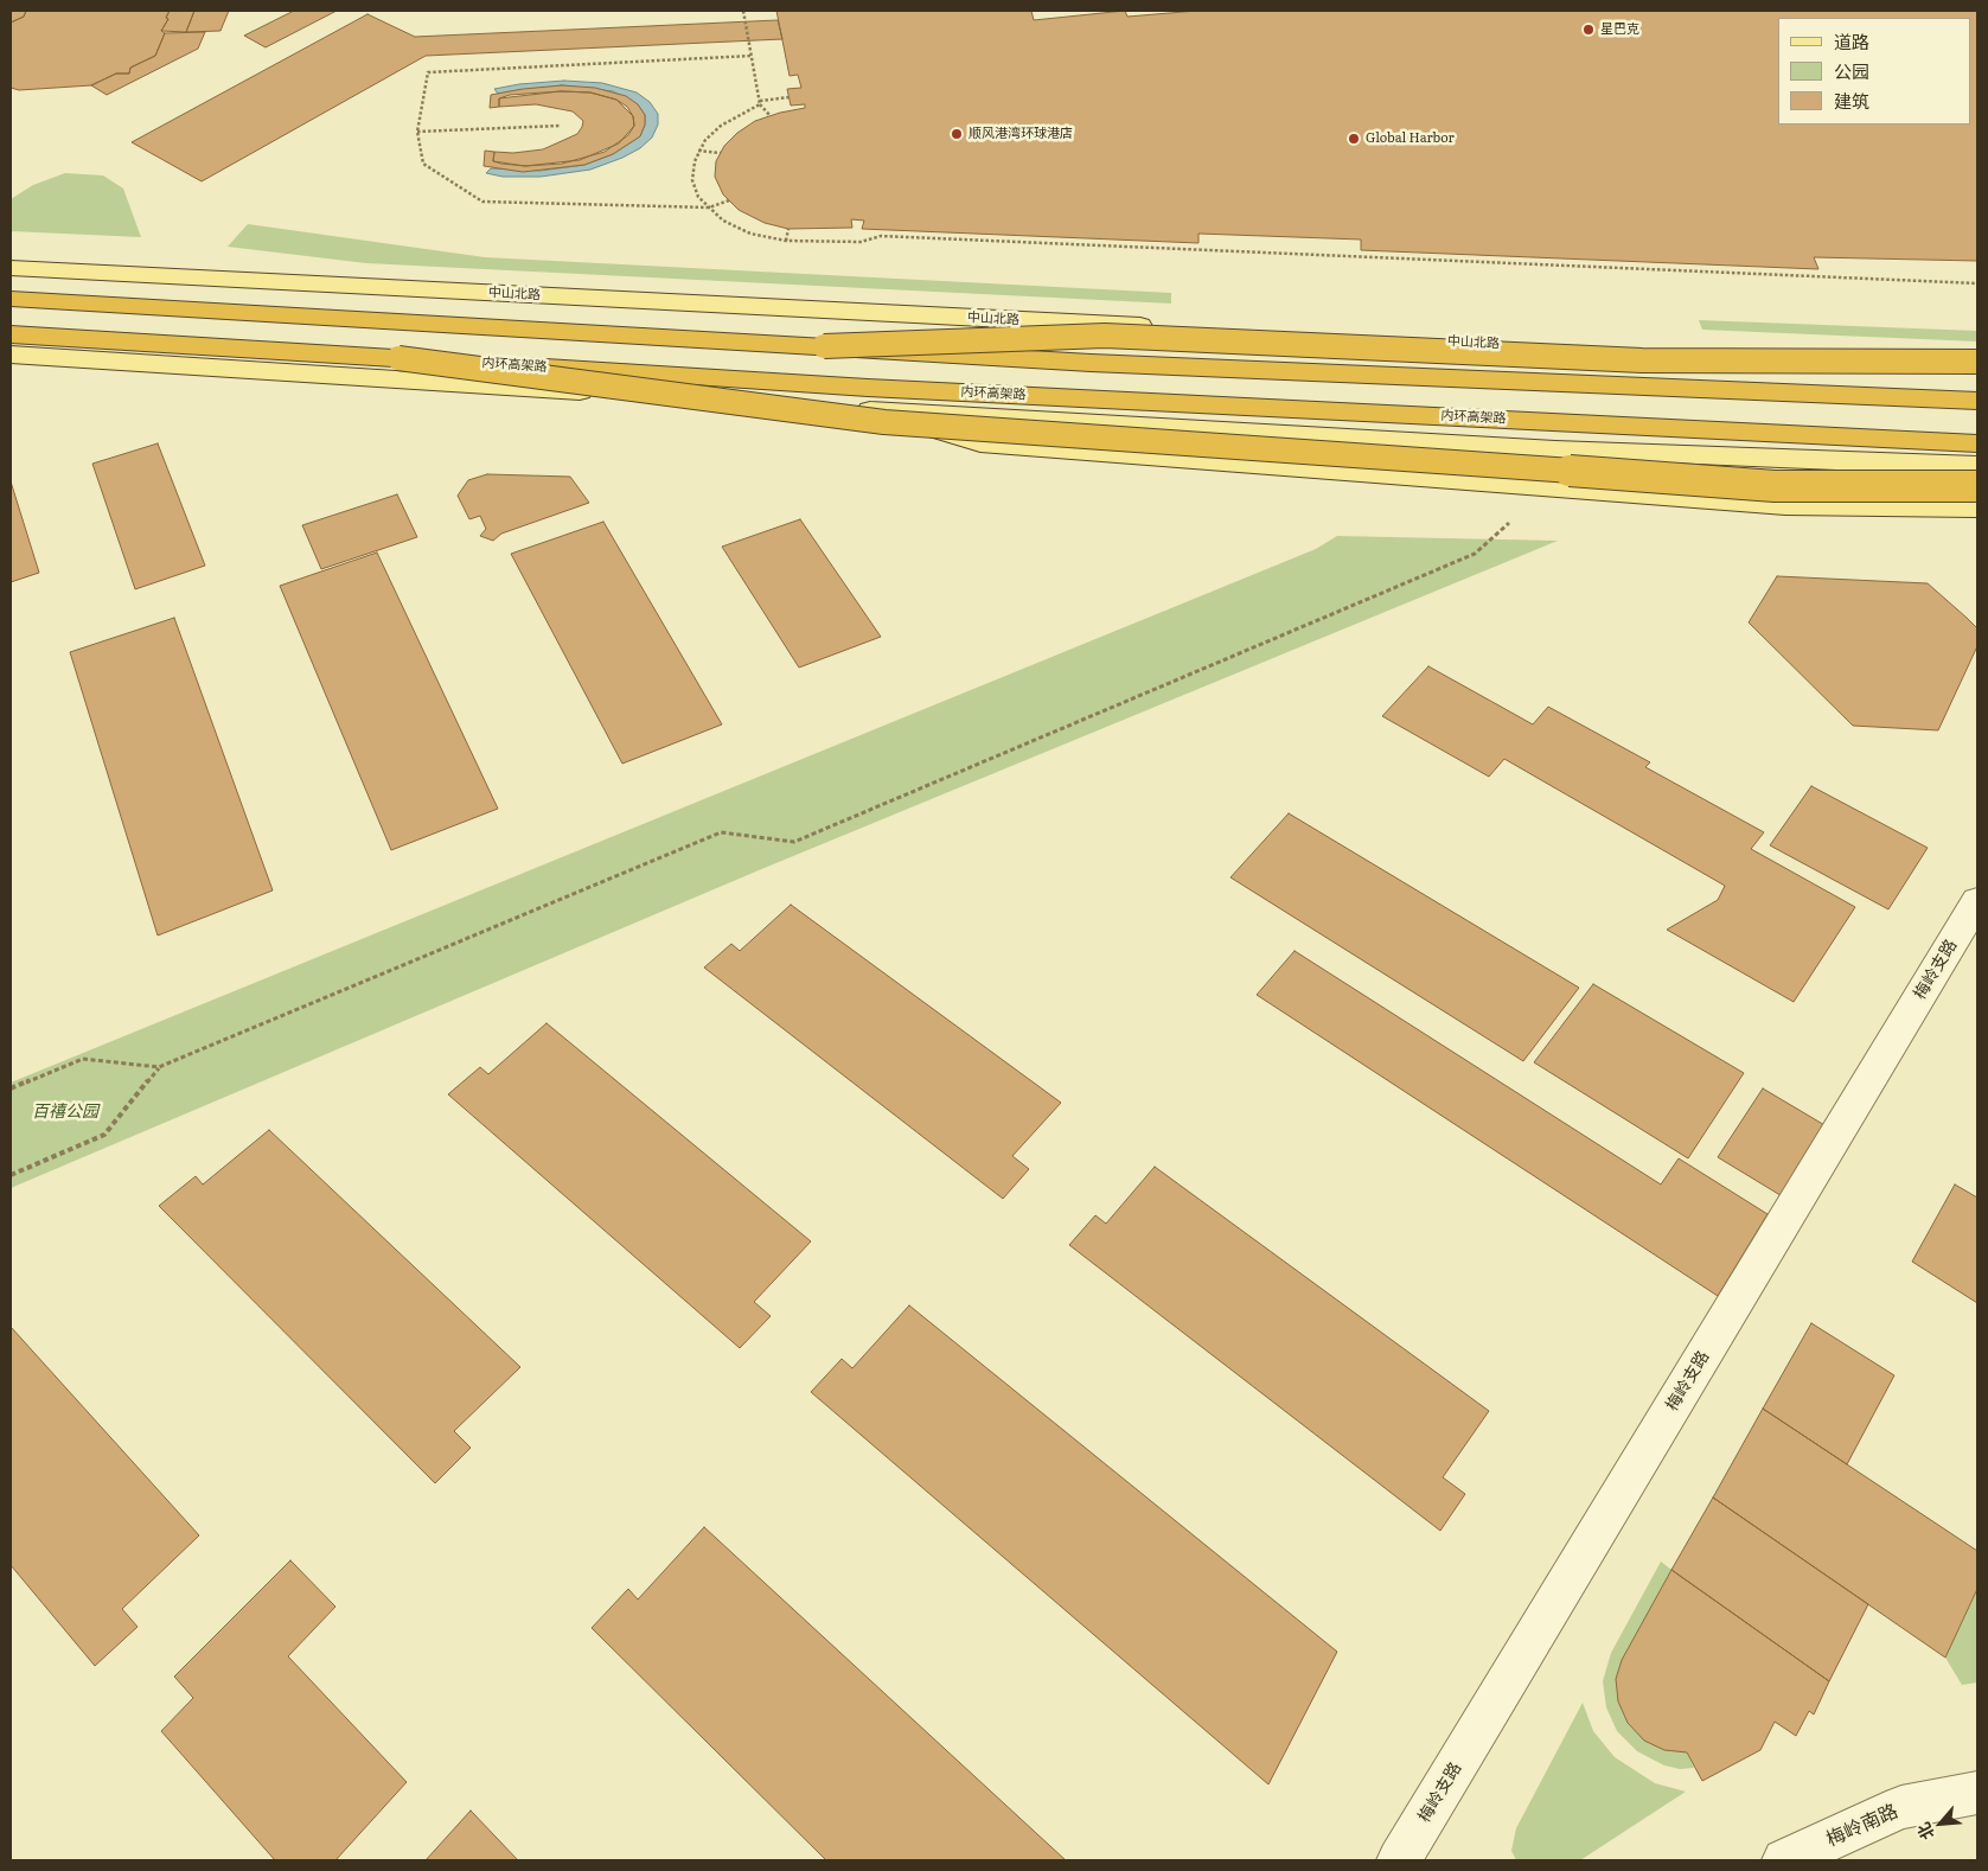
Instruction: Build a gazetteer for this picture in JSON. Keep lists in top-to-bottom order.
{
  "streets": {
    "highway": ["内环高架路"],
    "main road": ["中山北路"],
    "street": ["梅岭支路", "梅岭南路"]
  },
  "parks": ["百禧公园"],
  "places": ["星巴克", "顺风港湾环球港店", "Global Harbor"],
  "legend": ["道路", "公园", "建筑"],
  "north": "bottom left"
}
